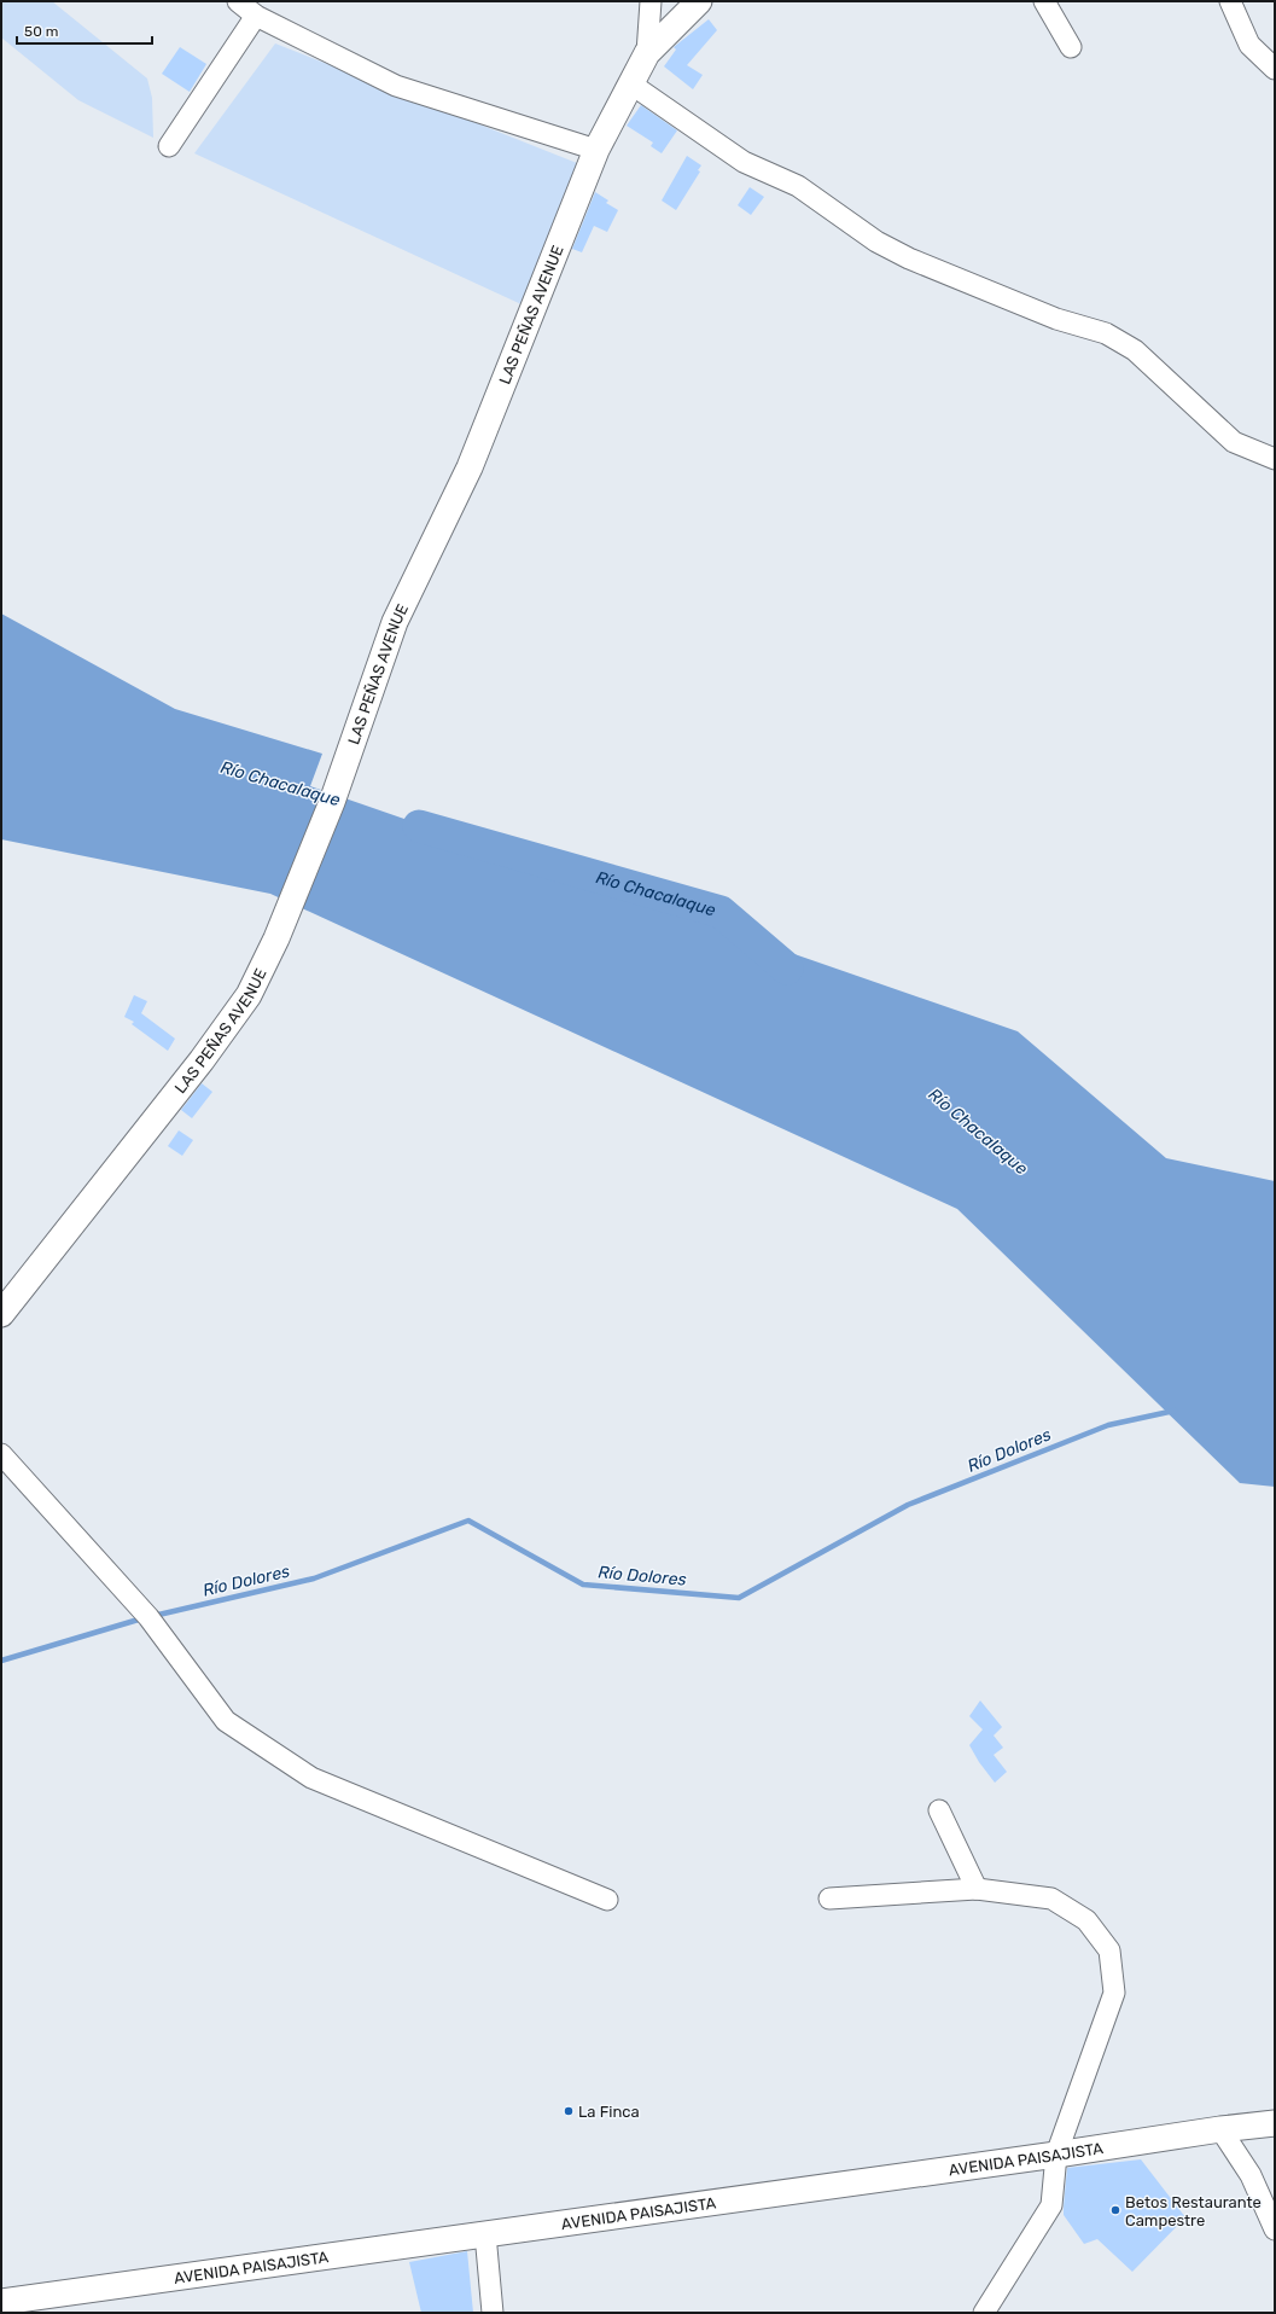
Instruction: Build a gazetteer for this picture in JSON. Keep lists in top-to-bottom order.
{
  "streets": {
    "main road": ["LAS PEÑAS AVENUE", "AVENIDA PAISAJISTA"]
  },
  "water": ["Río Chacalaque", "Río Dolores"],
  "places": ["La Finca", "Betos Restaurante Campestre"],
  "scale_bar": "50 m"
}
